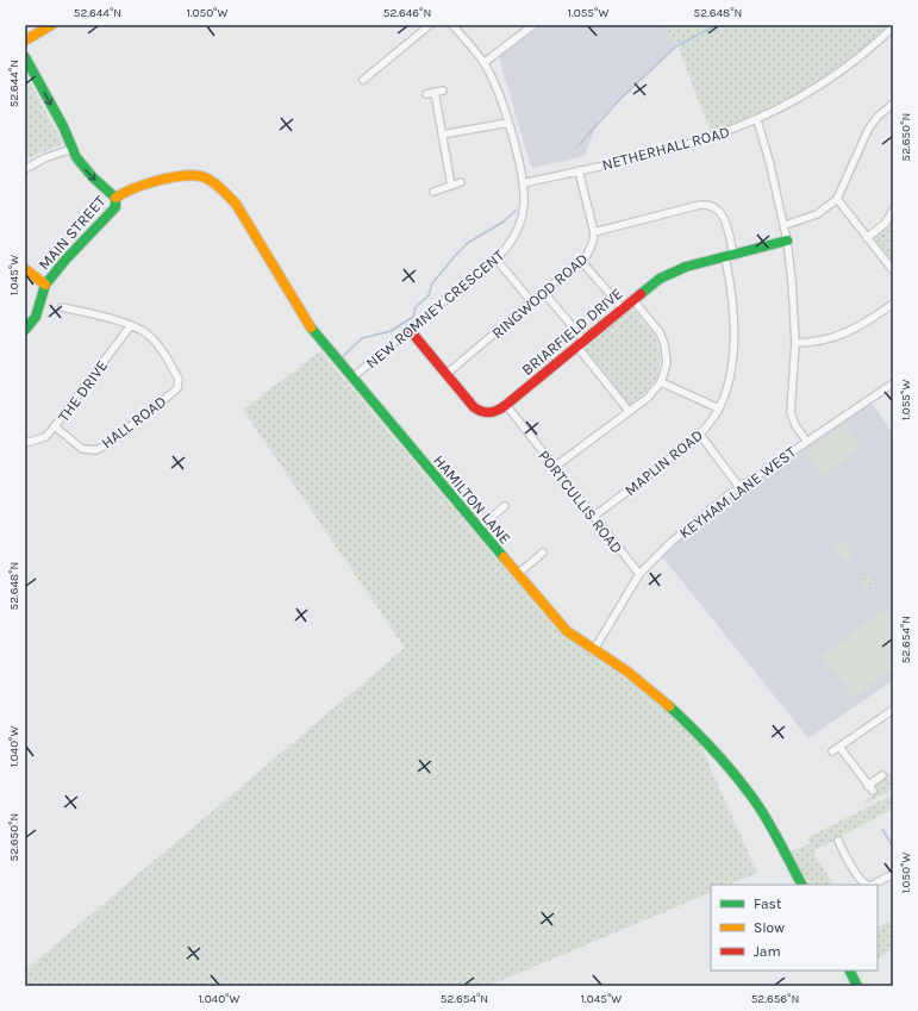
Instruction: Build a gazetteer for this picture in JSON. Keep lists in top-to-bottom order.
{
  "streets": {
    "street": [
      "NETHERHALL ROAD",
      "MAIN STREET",
      "RINGWOOD ROAD",
      "NEW ROMNEY CRESCENT",
      "BRIARFIELD DRIVE",
      "THE DRIVE",
      "HALL ROAD",
      "MAPLIN ROAD",
      "KEYHAM LANE WEST",
      "HAMILTON LANE",
      "PORTCULLIS ROAD"
    ]
  },
  "crossings": [
    ["NETHERHALL ROAD", "RINGWOOD ROAD"],
    ["NETHERHALL ROAD", "NEW ROMNEY CRESCENT"],
    ["MAIN STREET", "HAMILTON LANE"],
    ["RINGWOOD ROAD", "BRIARFIELD DRIVE"],
    ["RINGWOOD ROAD", "MAPLIN ROAD"],
    ["NEW ROMNEY CRESCENT", "BRIARFIELD DRIVE"],
    ["NEW ROMNEY CRESCENT", "HAMILTON LANE"],
    ["BRIARFIELD DRIVE", "MAPLIN ROAD"],
    ["BRIARFIELD DRIVE", "PORTCULLIS ROAD"],
    ["THE DRIVE", "HALL ROAD"],
    ["MAPLIN ROAD", "PORTCULLIS ROAD"],
    ["KEYHAM LANE WEST", "HAMILTON LANE"],
    ["KEYHAM LANE WEST", "PORTCULLIS ROAD"]
  ],
  "legend": ["Fast", "Slow", "Jam"],
  "coordinates": [
    "52.644°N",
    "1.050°W",
    "52.646°N",
    "1.055°W",
    "52.648°N",
    "52.650°N",
    "1.045°W",
    "52.654°N",
    "1.040°W",
    "52.656°N"
  ]
}
